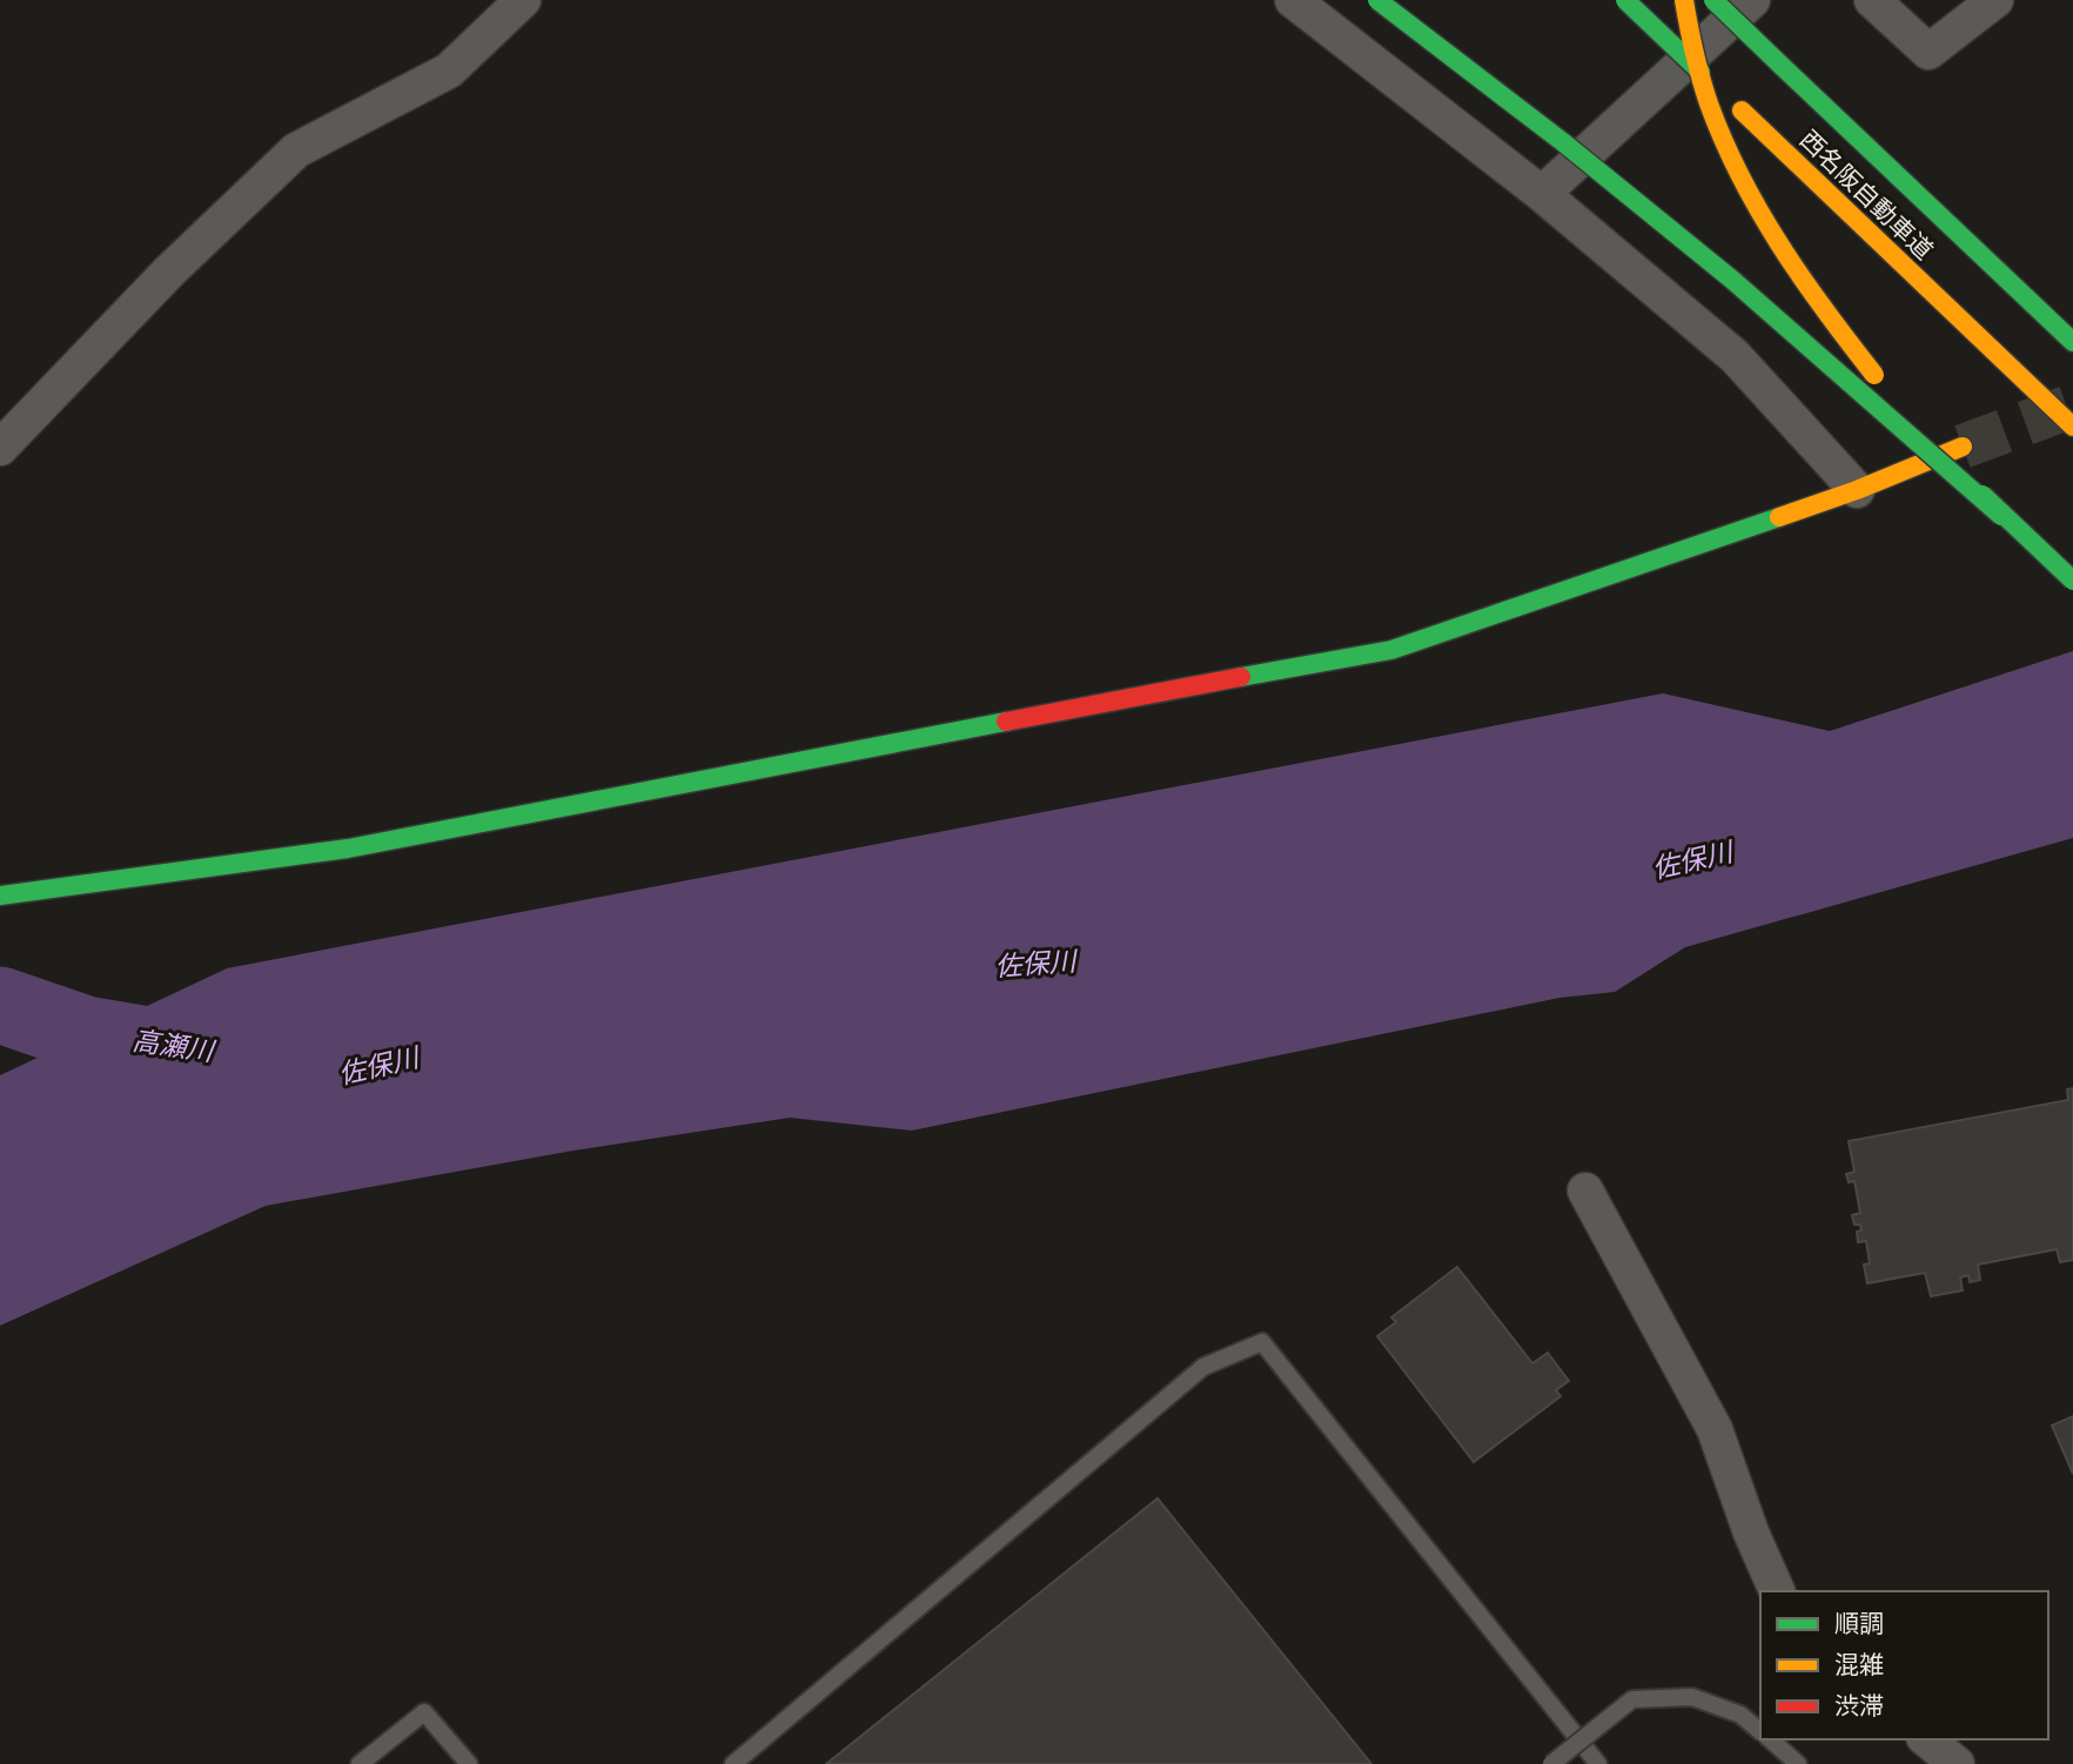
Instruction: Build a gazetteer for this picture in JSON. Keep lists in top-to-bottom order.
{
  "streets": {
    "main road": ["西名阪自動車道"]
  },
  "water": ["佐保川", "高瀬川"],
  "legend": ["順調", "混雑", "渋滞"]
}
